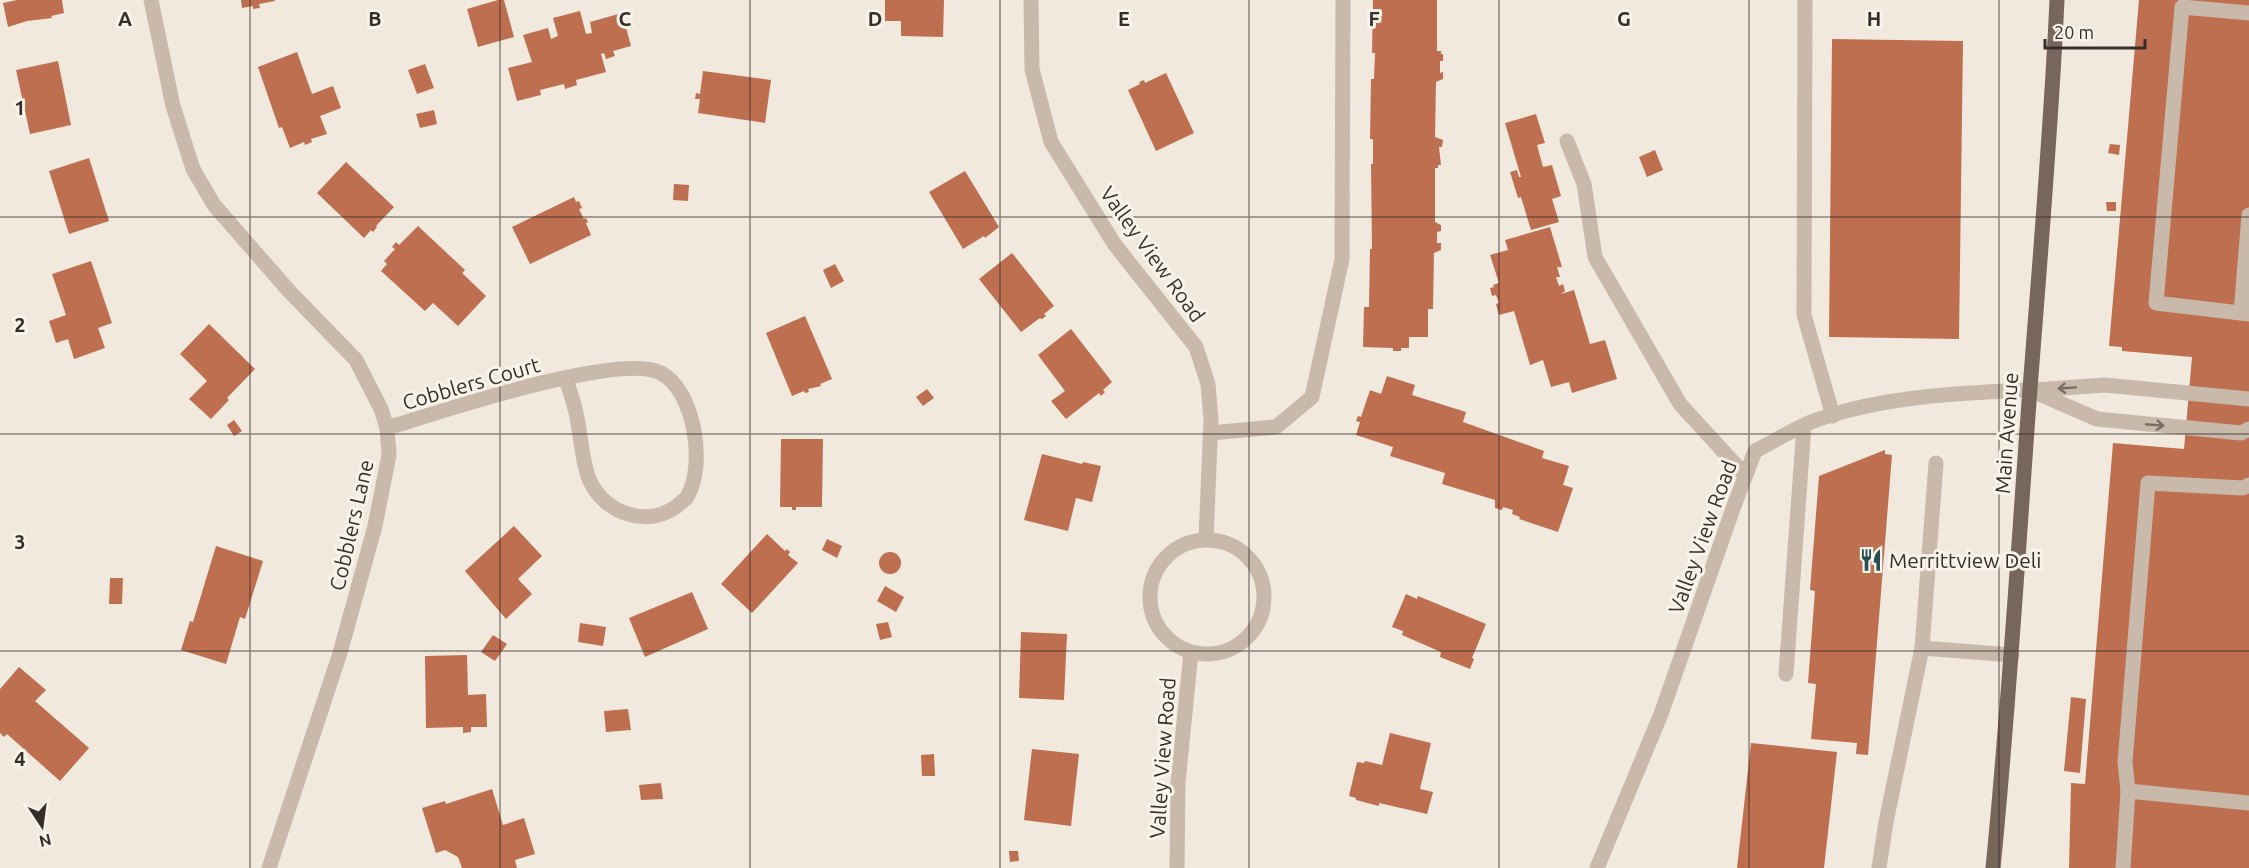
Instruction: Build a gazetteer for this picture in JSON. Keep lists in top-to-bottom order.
{
  "streets": {
    "main road": ["Main Avenue"],
    "street": ["Valley View Road", "Cobblers Court", "Cobblers Lane"]
  },
  "crossings": [
    ["Valley View Road", "Main Avenue"],
    ["Cobblers Court", "Cobblers Lane"]
  ],
  "places": {
    "restaurant": ["Merrittview Deli"]
  },
  "scale_bar": "20 m",
  "north": "bottom",
  "grid": {
    "columns": [
      "A",
      "B",
      "C",
      "D",
      "E",
      "F",
      "G",
      "H"
    ],
    "rows": [
      "1",
      "2",
      "3",
      "4"
    ]
  }
}
